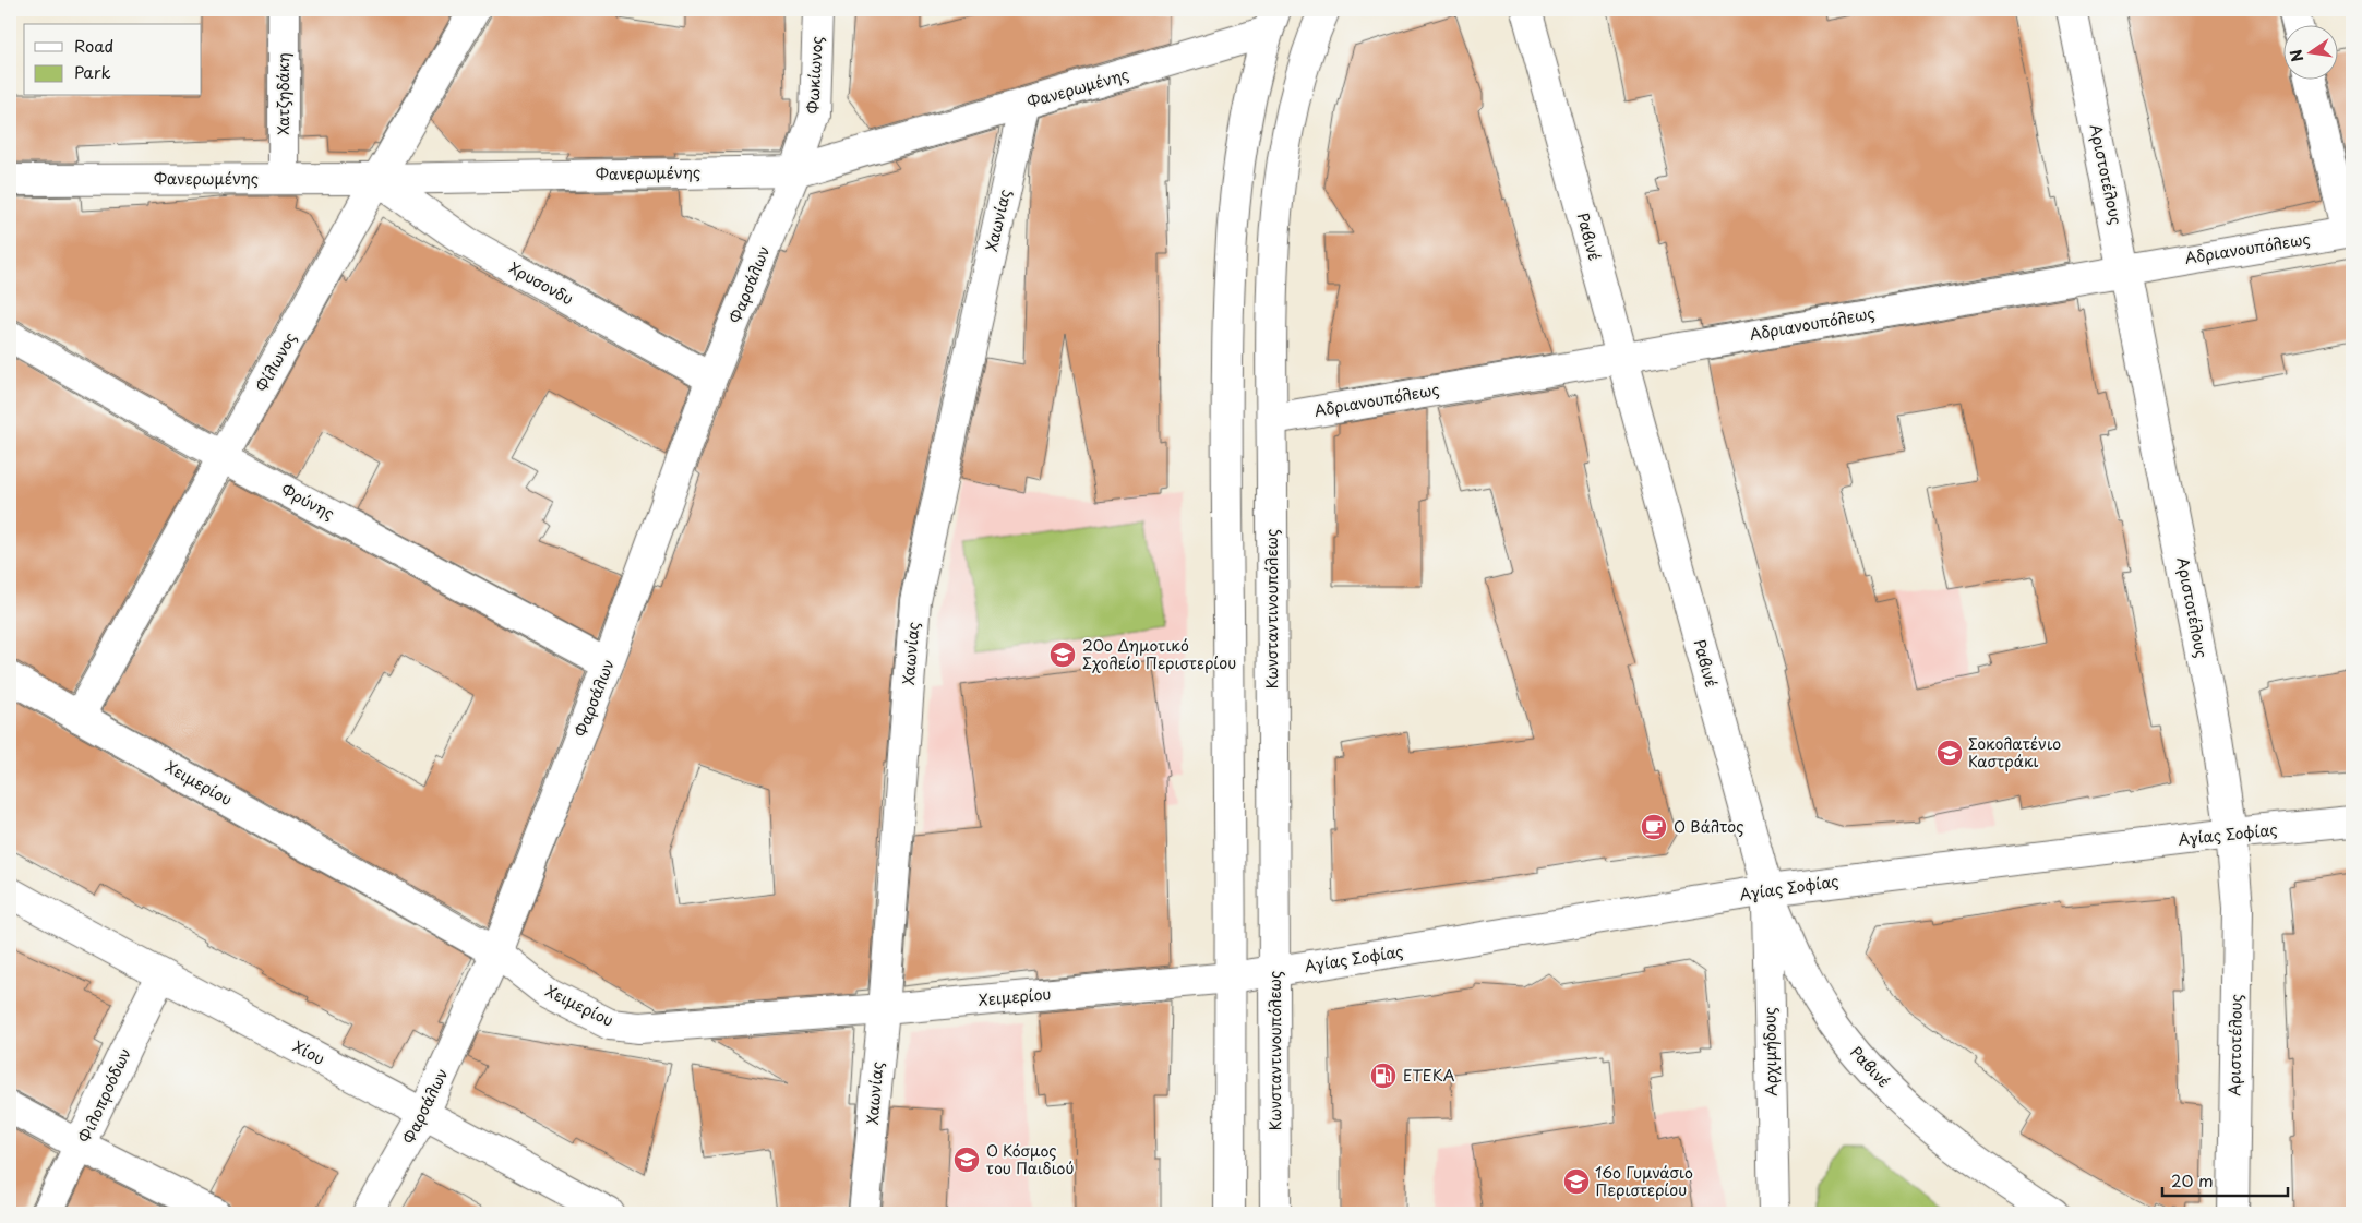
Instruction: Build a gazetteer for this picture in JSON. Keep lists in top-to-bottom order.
{
  "streets": {
    "street": [
      "Φωκίωνος",
      "Φανερωμένης",
      "Χατζηδάκη",
      "Αριστοτέλους",
      "Χαωνίας",
      "Ραβινέ",
      "Αδριανουπόλεως",
      "Χρυσονδυ",
      "Φαρσάλων",
      "Φίλωνος",
      "Φρύνης",
      "Κωνσταντινουπόλεως",
      "Χειμερίου",
      "Αγίας Σοφίας",
      "Αρχιμήδους",
      "Χίου",
      "Φιλοπροόδων"
    ]
  },
  "crossings": [
    ["Φωκίωνος", "Φανερωμένης"],
    ["Φωκίωνος", "Φαρσάλων"],
    ["Φανερωμένης", "Χατζηδάκη"],
    ["Φανερωμένης", "Χαωνίας"],
    ["Φανερωμένης", "Χρυσονδυ"],
    ["Φανερωμένης", "Φαρσάλων"],
    ["Φανερωμένης", "Φίλωνος"],
    ["Αριστοτέλους", "Αδριανουπόλεως"],
    ["Αριστοτέλους", "Αγίας Σοφίας"],
    ["Χαωνίας", "Χειμερίου"],
    ["Ραβινέ", "Αδριανουπόλεως"],
    ["Ραβινέ", "Αγίας Σοφίας"],
    ["Ραβινέ", "Αρχιμήδους"],
    ["Αδριανουπόλεως", "Κωνσταντινουπόλεως"],
    ["Χρυσονδυ", "Φαρσάλων"],
    ["Χρυσονδυ", "Φίλωνος"],
    ["Φαρσάλων", "Φρύνης"],
    ["Φαρσάλων", "Χειμερίου"],
    ["Φαρσάλων", "Χίου"],
    ["Φίλωνος", "Φρύνης"],
    ["Φίλωνος", "Χειμερίου"],
    ["Κωνσταντινουπόλεως", "Αγίας Σοφίας"],
    ["Χειμερίου", "Αγίας Σοφίας"],
    ["Αγίας Σοφίας", "Αρχιμήδους"],
    ["Χίου", "Φιλοπροόδων"]
  ],
  "places": {
    "school or university": [
      "20ο Δημοτικό Σχολείο Περιστερίου",
      "Σοκολατένιο Καστράκι",
      "Ο Κόσμος του Παιδιού",
      "16ο Γυμνάσιο Περιστερίου"
    ],
    "cafe": ["Ο Βάλτος"],
    "fuel station": ["ΕΤΕΚΑ"]
  },
  "legend": ["Road", "Park"],
  "scale_bar": "20 m",
  "north": "left"
}
